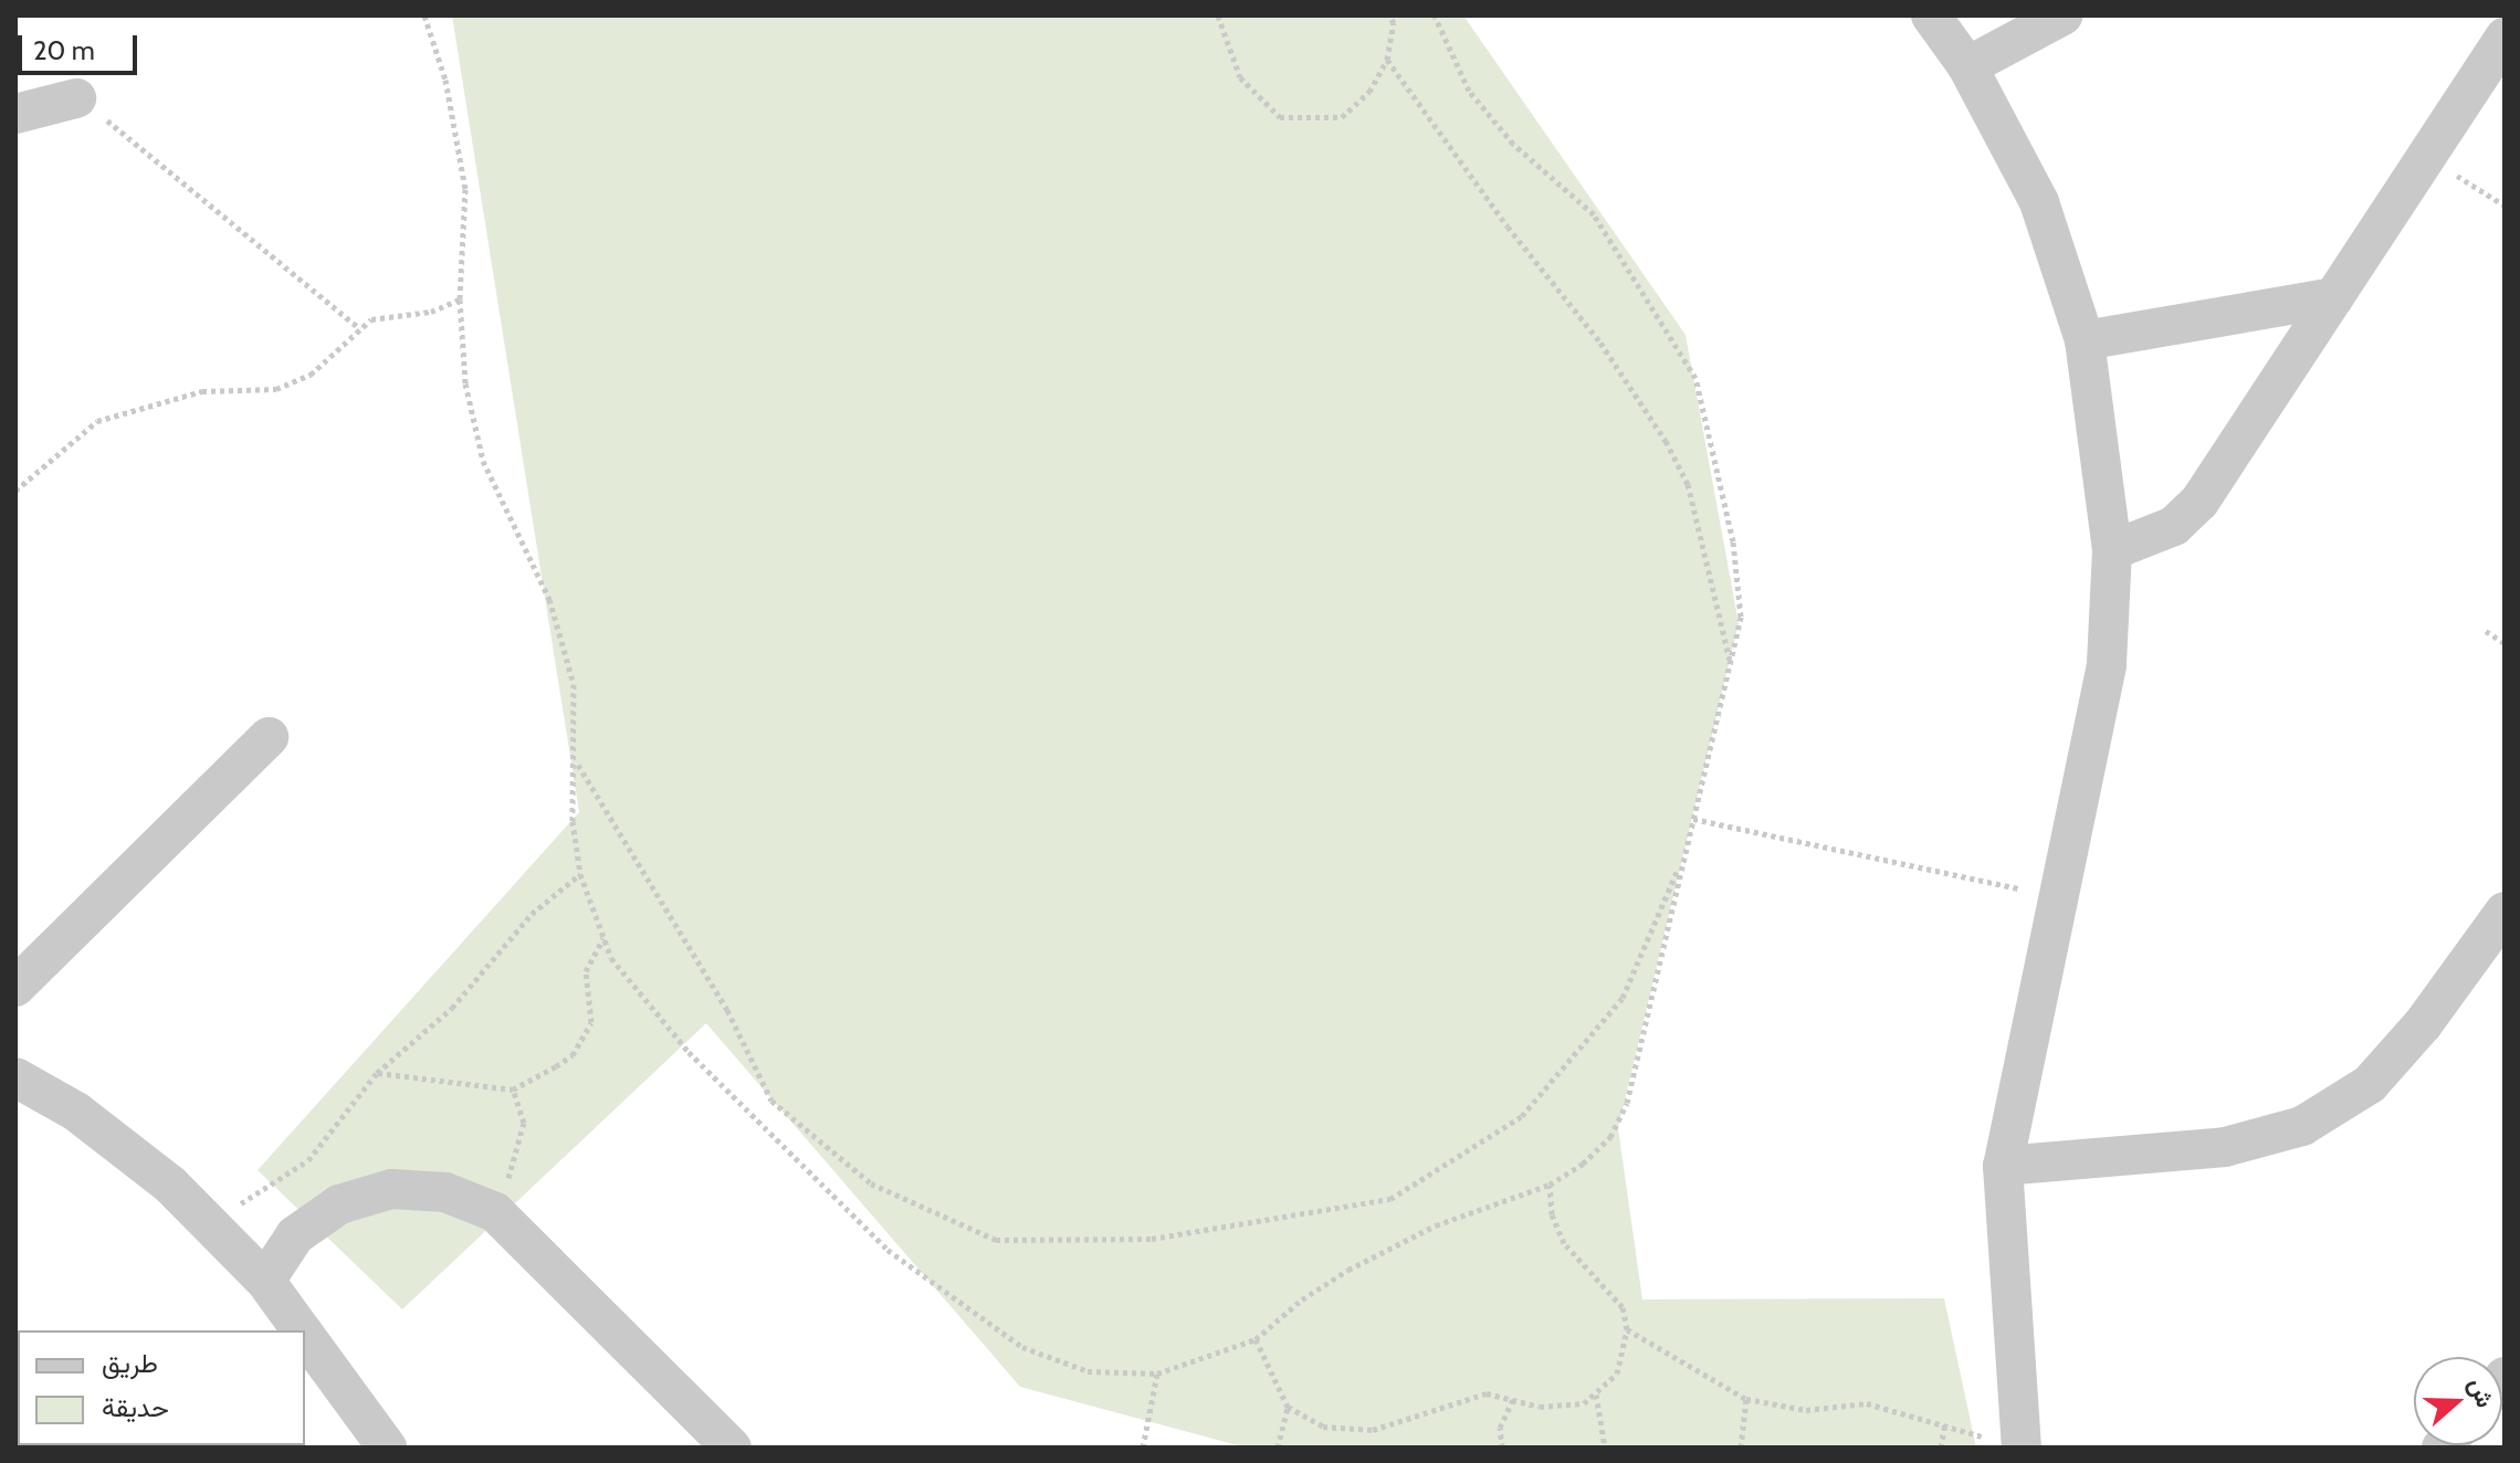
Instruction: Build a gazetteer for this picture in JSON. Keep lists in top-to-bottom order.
{
  "legend": ["طريق", "حديقة"],
  "scale_bar": "20 m",
  "north": "right"
}
